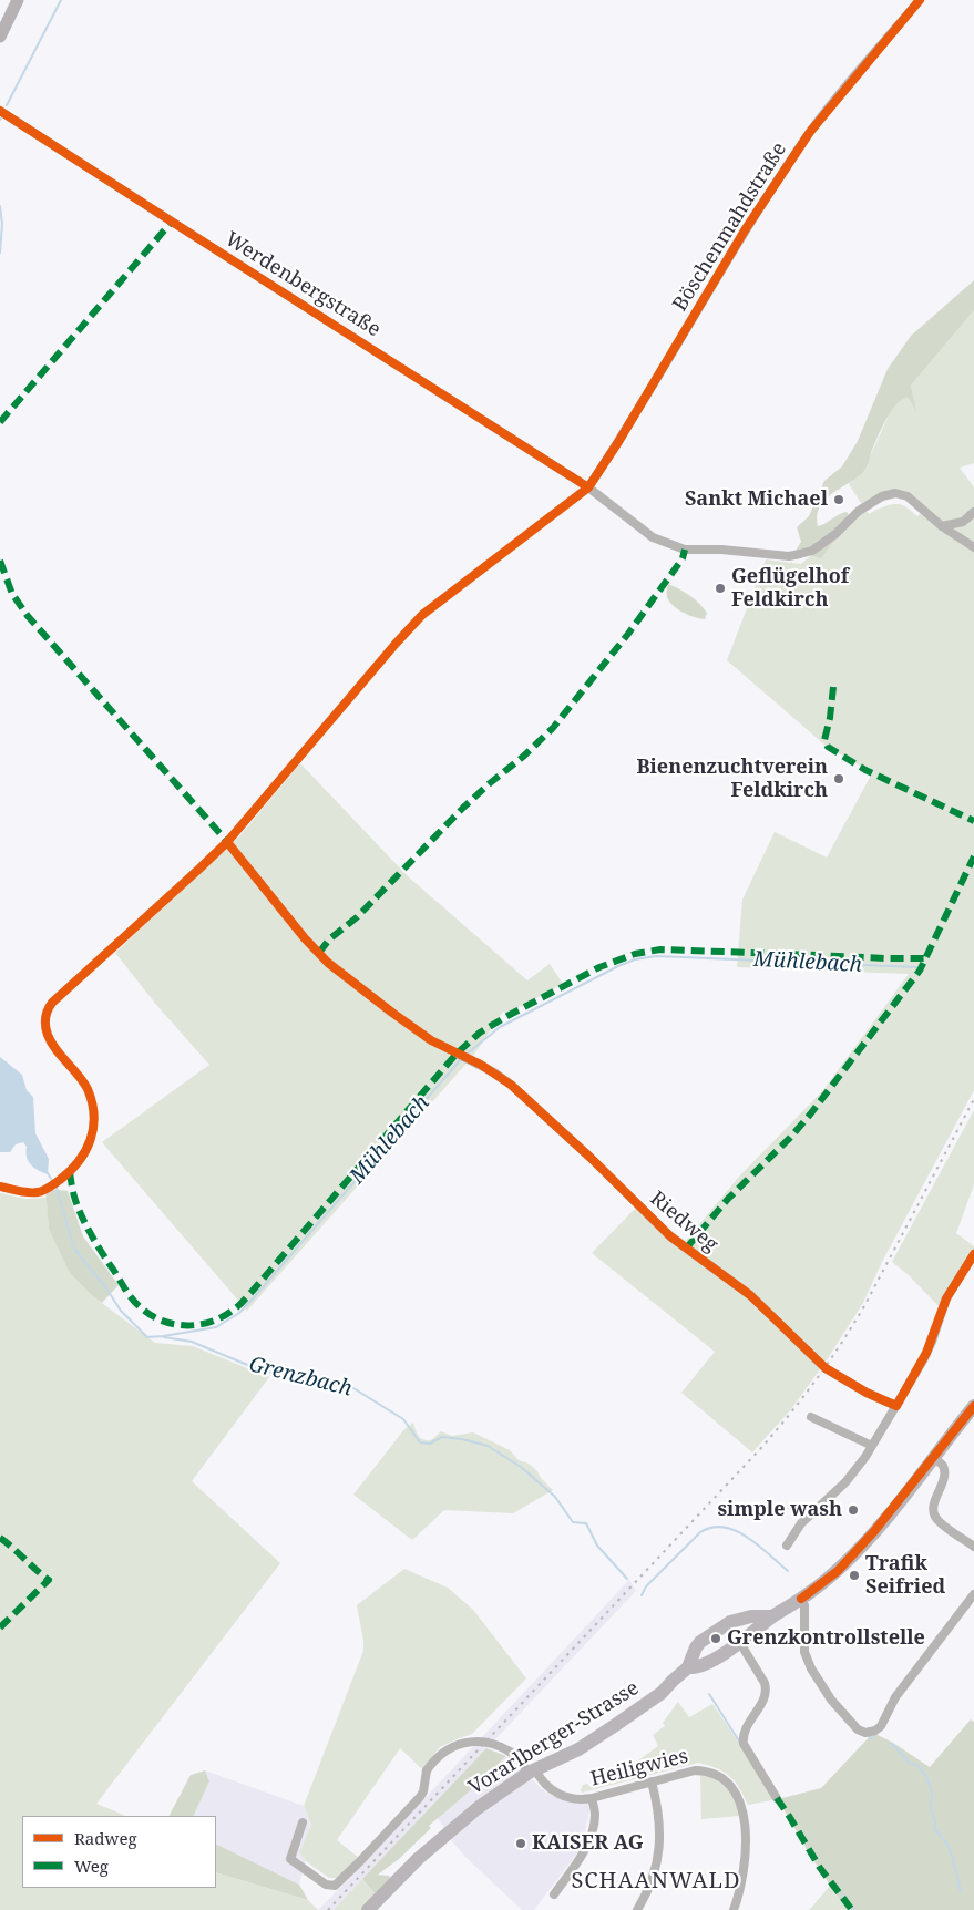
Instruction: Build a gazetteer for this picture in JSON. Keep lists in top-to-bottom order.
{
  "streets": {
    "main road": ["Vorarlberger-Strasse"],
    "street": [
      "Böschenmahdstraße",
      "Werdenbergstraße",
      "Riedweg",
      "Heiligwies"
    ]
  },
  "crossings": [
    ["Böschenmahdstraße", "Werdenbergstraße"],
    ["Vorarlberger-Strasse", "Heiligwies"]
  ],
  "districts": ["SCHAANWALD"],
  "water": ["Mühlebach", "Grenzbach"],
  "places": [
    "Sankt Michael",
    "Geflügelhof Feldkirch",
    "Bienenzuchtverein Feldkirch",
    "simple wash",
    "Trafik Seifried",
    "Grenzkontrollstelle",
    "KAISER AG"
  ],
  "legend": ["Radweg", "Weg"]
}
